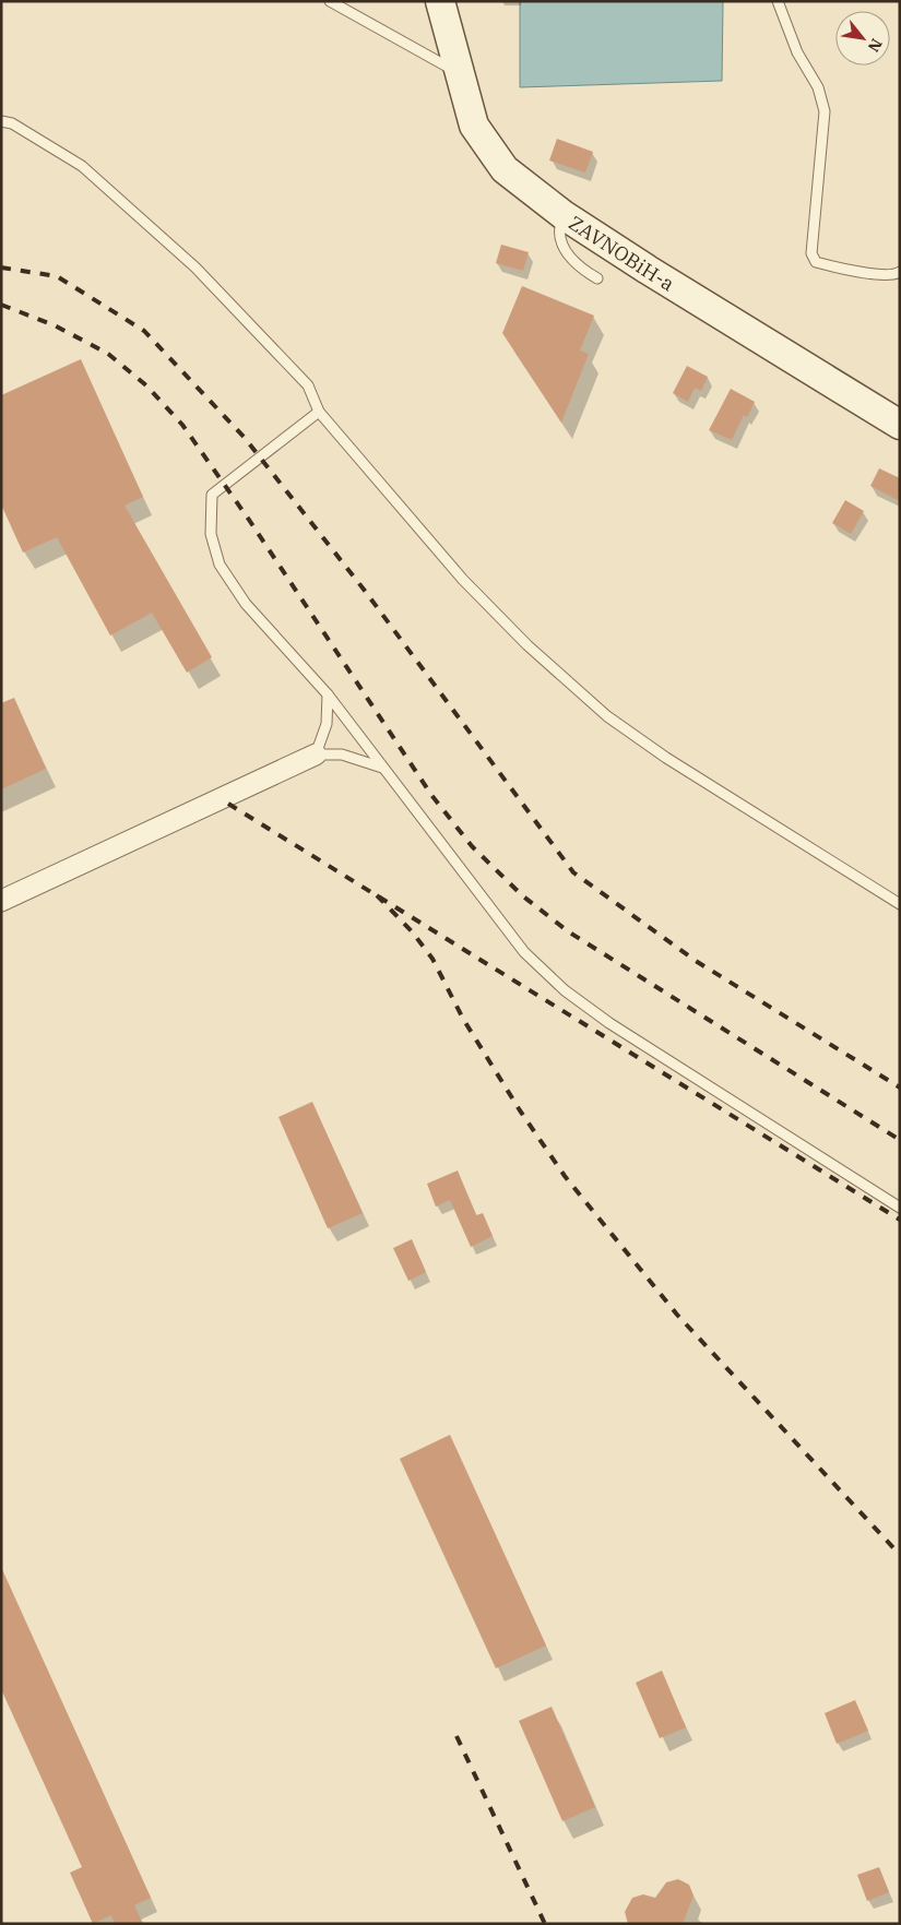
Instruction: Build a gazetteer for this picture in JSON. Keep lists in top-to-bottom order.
{
  "streets": {
    "main road": ["ZAVNOBiH-a"]
  },
  "north": "bottom right"
}
